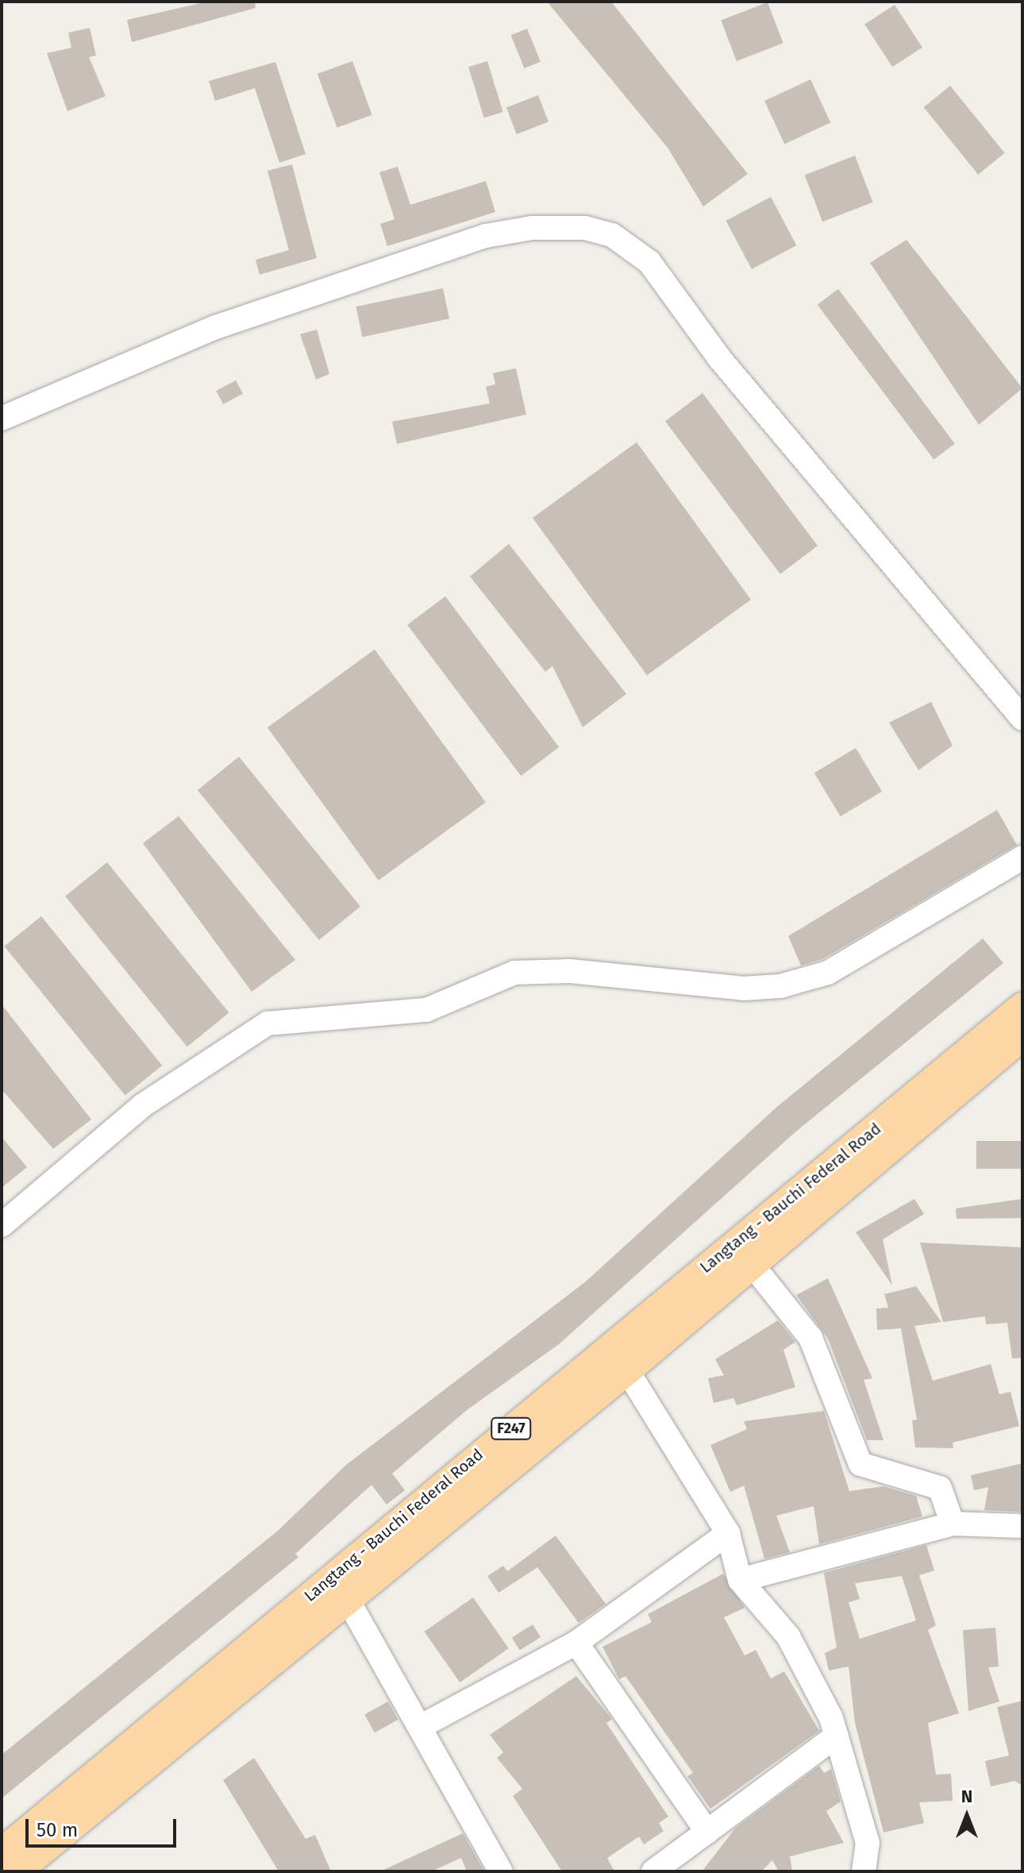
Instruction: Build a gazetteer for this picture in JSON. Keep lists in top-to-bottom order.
{
  "streets": {
    "main road": ["Langtang - Bauchi Federal Road", "F247"]
  },
  "scale_bar": "50 m",
  "north": "top"
}
